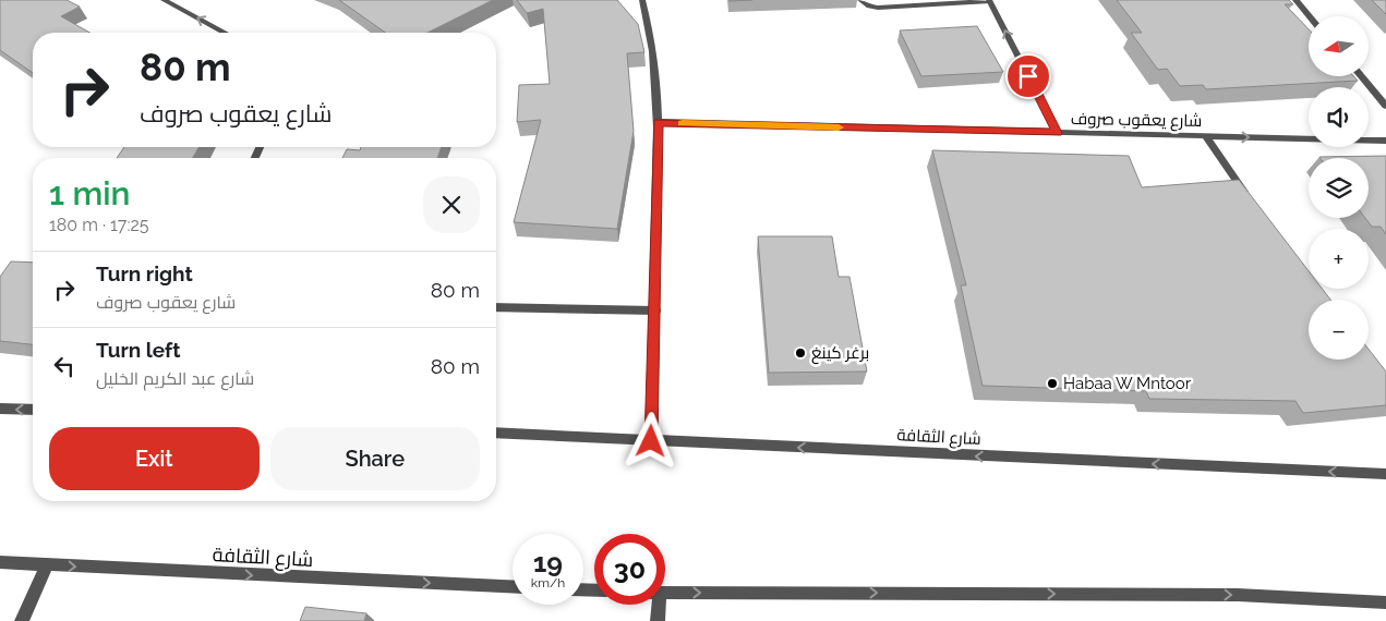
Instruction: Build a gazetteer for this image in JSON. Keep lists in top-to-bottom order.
{
  "streets": {
    "street": ["شارع يعقوب صروف", "شارع الثقافة"]
  },
  "places": ["برغر كينغ", "Habaa W Mntoor"],
  "north": "left",
  "page": {
    "map_buttons": ["+", "−"],
    "turn": ["80 m", "شارع يعقوب صروف"],
    "heading": ["1 min", "180 m · 17:25"],
    "list": [
      {
        "name": "Turn right",
        "note": "شارع يعقوب صروف",
        "value": "80 m"
      },
      {
        "name": "Turn left",
        "note": "شارع عبد الكريم الخليل",
        "value": "80 m"
      }
    ],
    "buttons": ["Exit", "Share"],
    "speed": "19 km/h",
    "limit": "30"
  }
}
